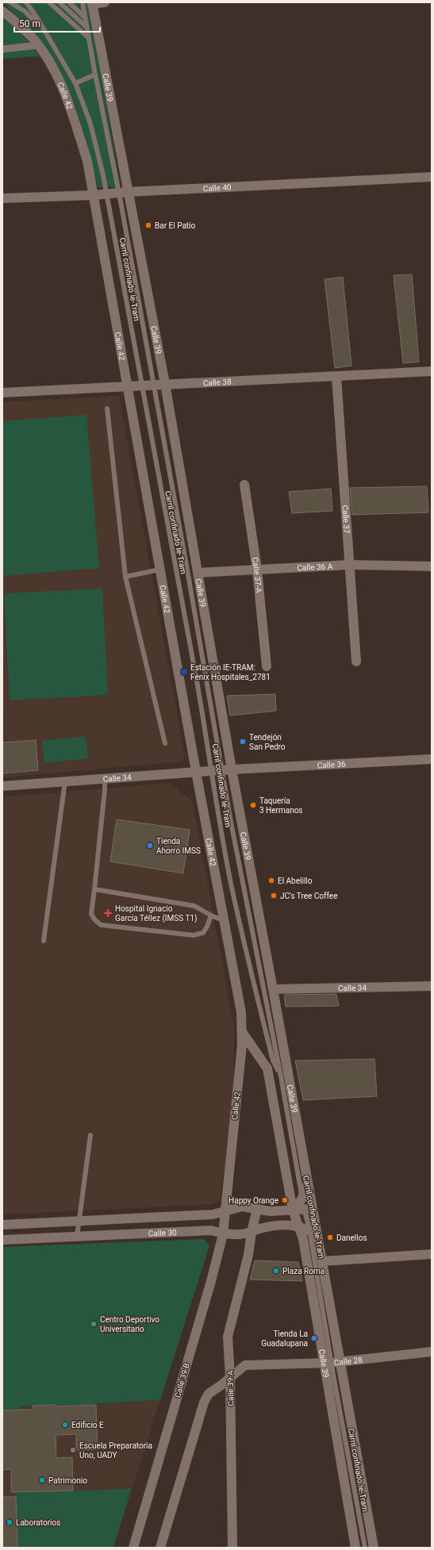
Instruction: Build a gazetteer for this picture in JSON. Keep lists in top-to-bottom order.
{
  "streets": {
    "street": [
      "Calle 39",
      "Calle 42",
      "Calle 40",
      "Calle 38",
      "Calle 37",
      "Calle 36 A",
      "Calle 37-A",
      "Calle 36",
      "Calle 34",
      "Calle 30",
      "Calle 28",
      "Calle 39-B",
      "Calle 39-A"
    ],
    "lane": ["Carril confinado Ie-Tram"]
  },
  "crossings": [
    ["Calle 39", "Calle 42"],
    ["Calle 39", "Calle 40"],
    ["Calle 39", "Carril confinado Ie-Tram"],
    ["Calle 39", "Calle 38"],
    ["Calle 39", "Calle 36 A"],
    ["Calle 39", "Calle 36"],
    ["Calle 39", "Calle 34"],
    ["Calle 39", "Calle 30"],
    ["Calle 39", "Calle 28"],
    ["Calle 42", "Calle 40"],
    ["Calle 42", "Calle 38"],
    ["Calle 42", "Calle 34"],
    ["Calle 42", "Calle 30"],
    ["Calle 42", "Calle 39-B"],
    ["Calle 40", "Carril confinado Ie-Tram"],
    ["Carril confinado Ie-Tram", "Calle 38"],
    ["Carril confinado Ie-Tram", "Calle 36"],
    ["Carril confinado Ie-Tram", "Calle 34"],
    ["Carril confinado Ie-Tram", "Calle 30"],
    ["Carril confinado Ie-Tram", "Calle 28"],
    ["Calle 38", "Calle 37"],
    ["Calle 37", "Calle 36 A"],
    ["Calle 36 A", "Calle 37-A"],
    ["Calle 36", "Calle 34"],
    ["Calle 30", "Calle 39-B"],
    ["Calle 30", "Calle 39-A"],
    ["Calle 28", "Calle 39-A"]
  ],
  "places": {
    "other": [
      "Bar El Patio",
      "Tendejón San Pedro",
      "Taquería 3 Hermanos",
      "Tienda Ahorro IMSS",
      "El Abelillo",
      "JC's Tree Coffee",
      "Happy Orange",
      "Danellos",
      "Plaza Roma",
      "Centro Deportivo Universitario",
      "Tienda La Guadalupana",
      "Edificio E",
      "Escuela Preparatoria Uno, UADY",
      "Patrimonio",
      "Laboratorios"
    ],
    "transit": ["Estación IE-TRAM: Fénix Hospitales_2781"],
    "health": ["Hospital Ignacio García Téllez (IMSS T1)"]
  },
  "scale_bar": "50 m"
}
